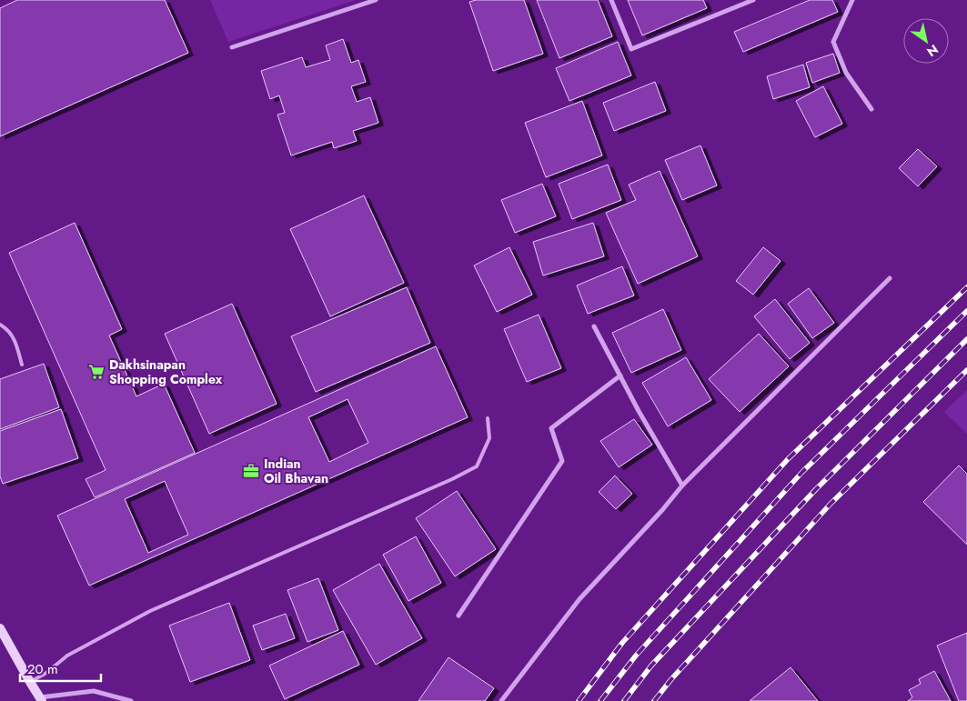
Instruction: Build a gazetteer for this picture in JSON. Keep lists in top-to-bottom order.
{
  "places": {
    "supermarket": ["Dakhsinapan Shopping Complex"],
    "office": ["Indian Oil Bhavan"]
  },
  "scale_bar": "20 m",
  "north": "bottom right"
}
